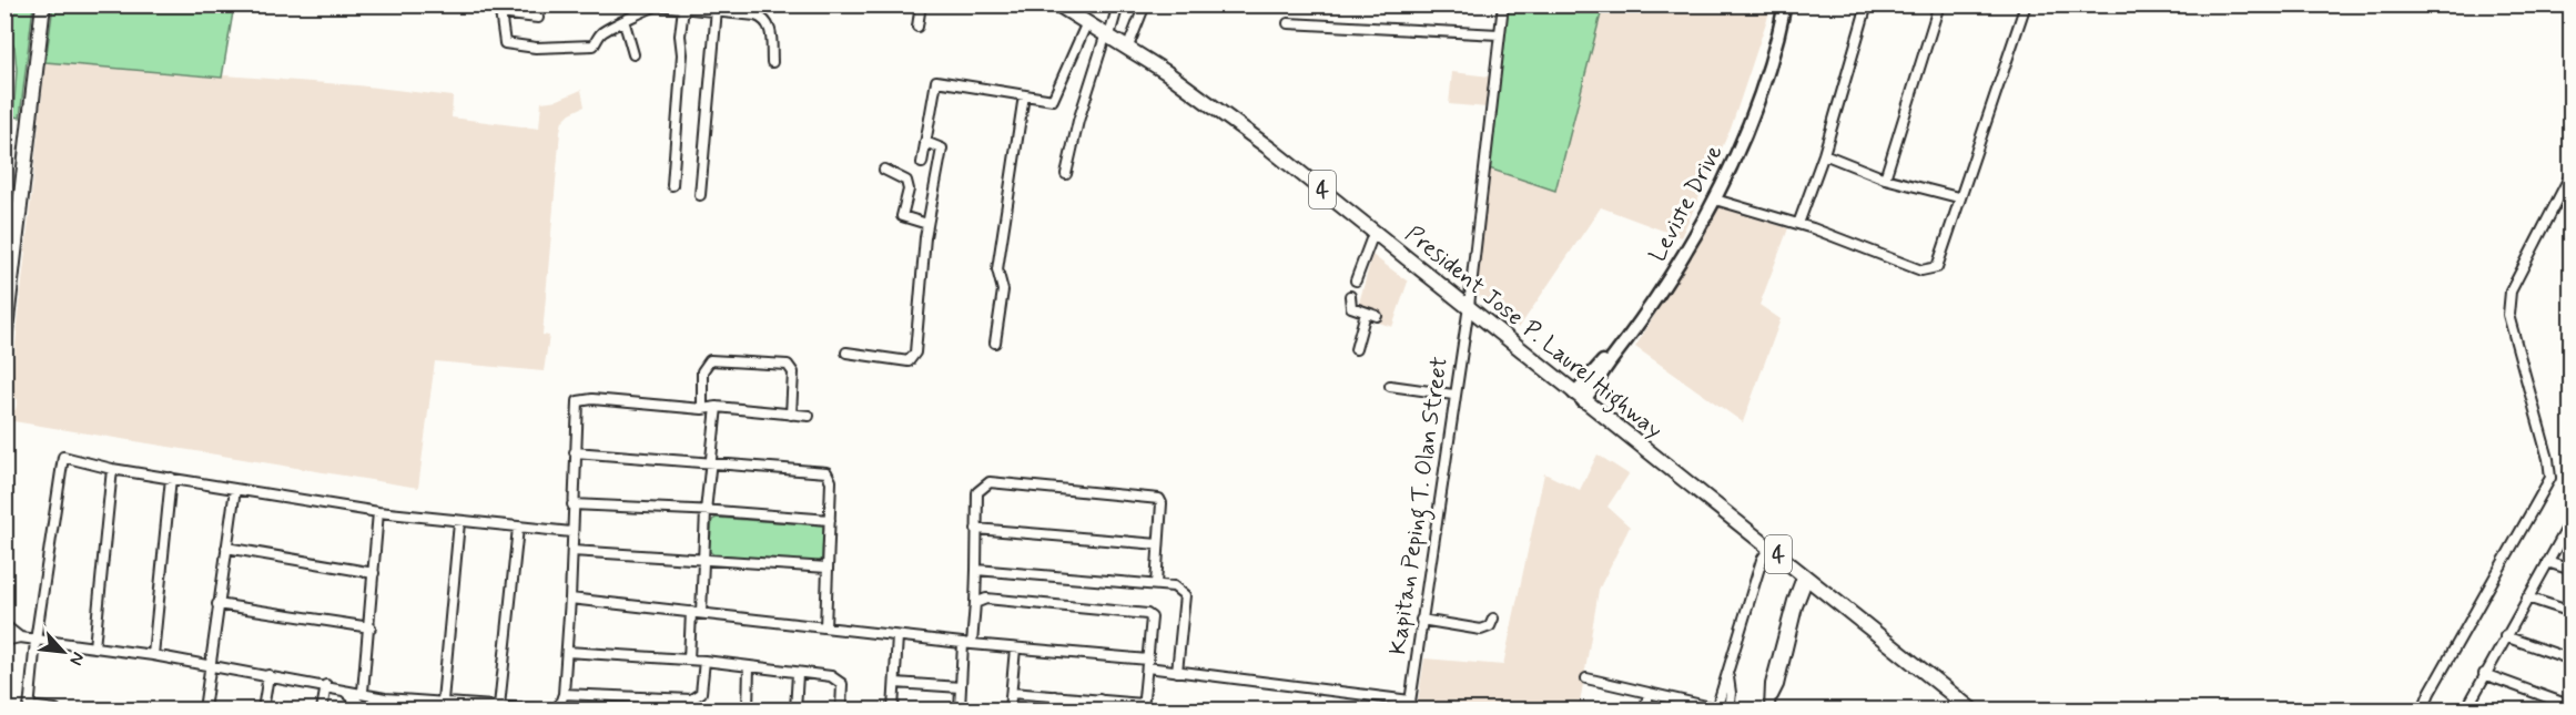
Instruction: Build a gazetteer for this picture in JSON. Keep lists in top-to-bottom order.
{
  "streets": {
    "main road": ["4", "Leviste Drive", "President Jose P. Laurel Highway"],
    "street": ["Kapitan Peping T. Olan Street"]
  },
  "crossings": [
    ["Leviste Drive", "President Jose P. Laurel Highway"],
    ["President Jose P. Laurel Highway", "Kapitan Peping T. Olan Street"]
  ],
  "north": "bottom right"
}
